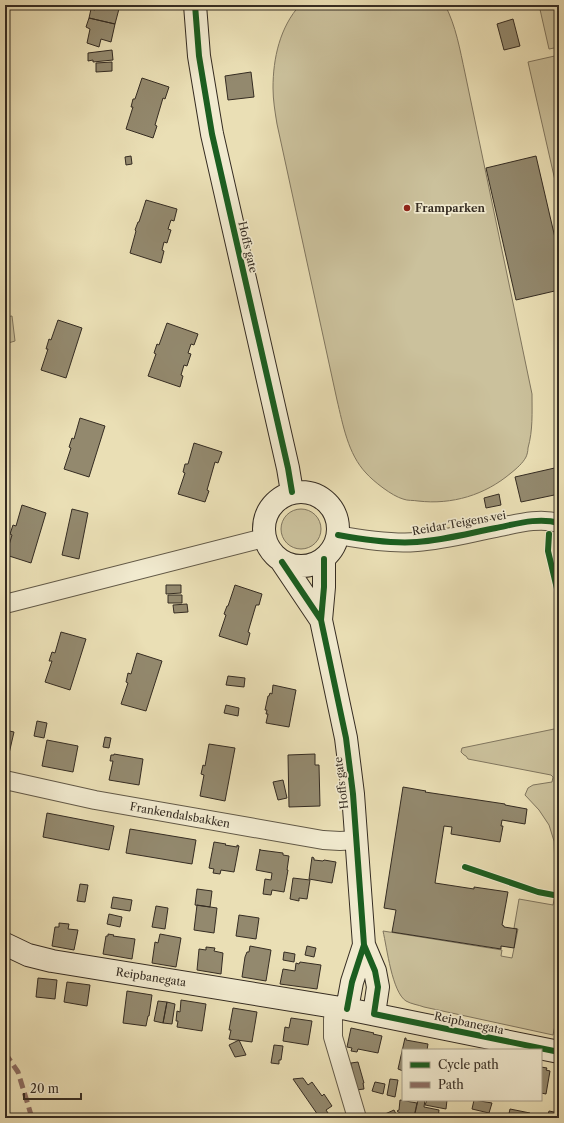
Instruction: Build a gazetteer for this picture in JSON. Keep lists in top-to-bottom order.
{
  "streets": {
    "main road": ["Hoffs gate", "Reipbanegata"],
    "street": ["Reidar Teigens vei", "Frankendalsbakken"]
  },
  "crossings": [
    ["Hoffs gate", "Reidar Teigens vei"],
    ["Hoffs gate", "Frankendalsbakken"],
    ["Hoffs gate", "Reipbanegata"]
  ],
  "places": ["Framparken"],
  "legend": ["Cycle path", "Path"],
  "scale_bar": "20 m"
}
